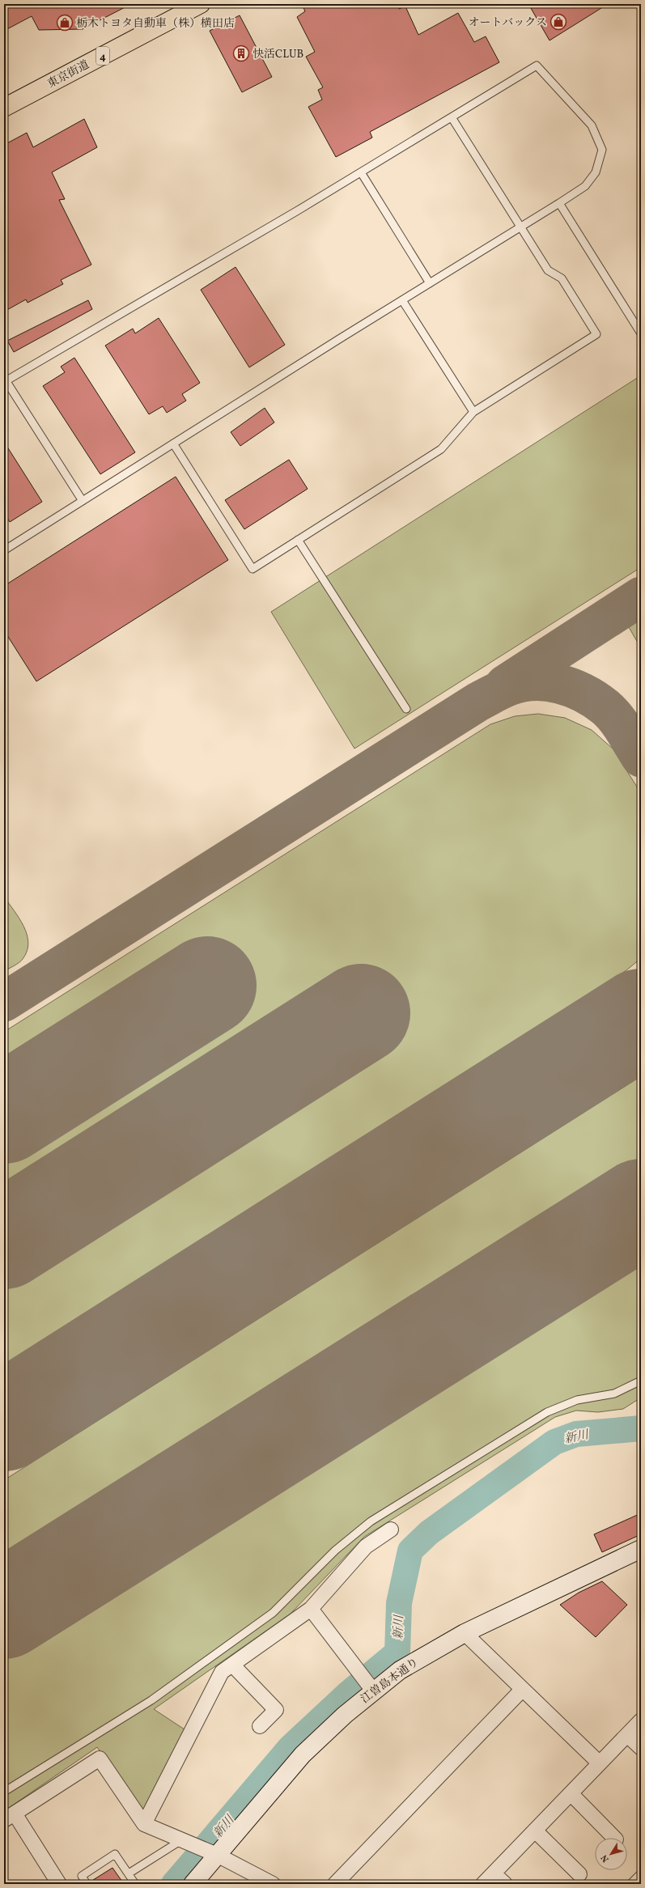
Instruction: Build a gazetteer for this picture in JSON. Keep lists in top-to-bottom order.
{
  "streets": {
    "highway": ["4", "東京街道"],
    "street": ["江曽島本通り"]
  },
  "water": ["新川"],
  "places": {
    "shop": ["オートバックス", "栃木トヨタ自動車（株）横田店"],
    "building": ["快活CLUB"]
  },
  "north": "bottom left"
}
